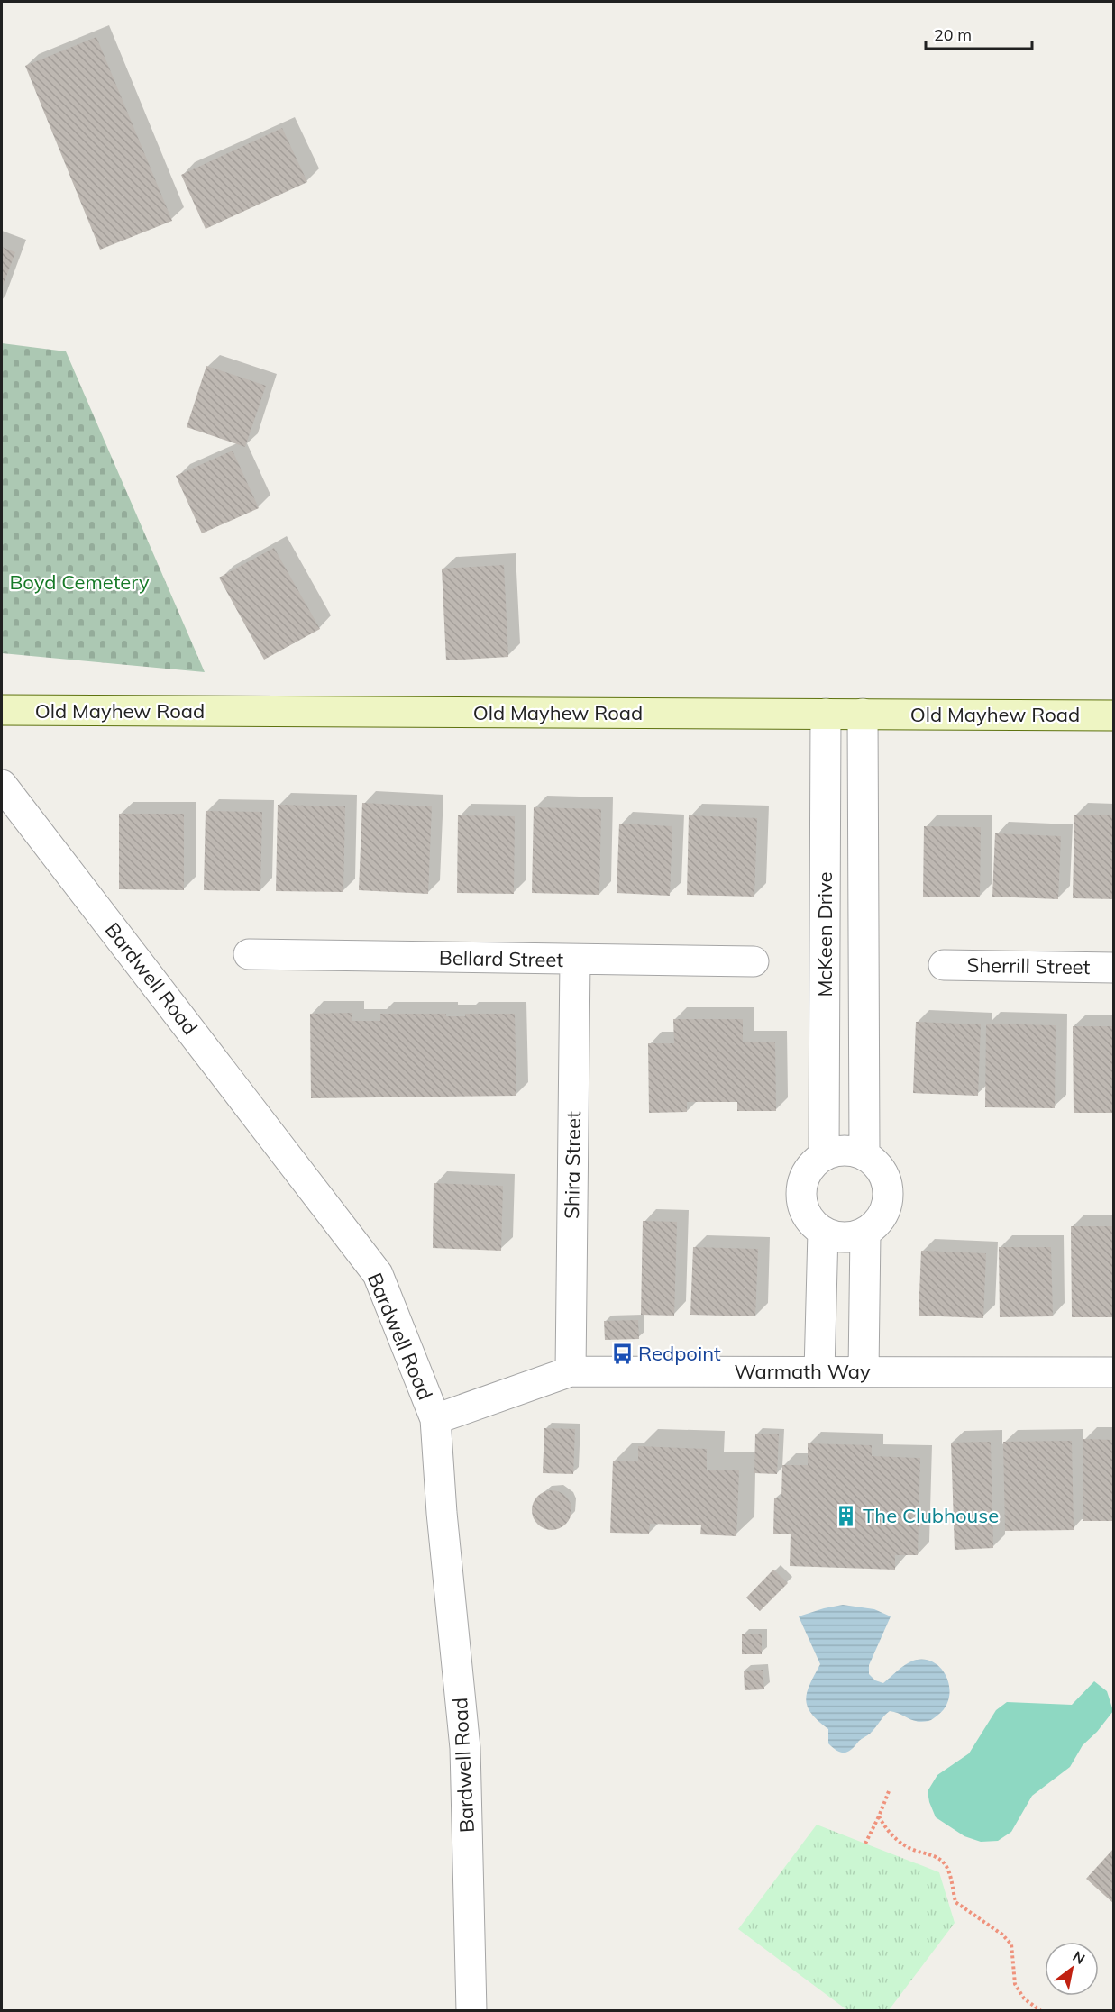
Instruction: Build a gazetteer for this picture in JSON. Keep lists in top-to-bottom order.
{
  "streets": {
    "street": [
      "Old Mayhew Road",
      "McKeen Drive",
      "Bellard Street",
      "Sherrill Street",
      "Bardwell Road",
      "Shira Street",
      "Warmath Way"
    ]
  },
  "crossings": [
    ["Old Mayhew Road", "McKeen Drive"],
    ["Bellard Street", "Shira Street"],
    ["Bardwell Road", "Warmath Way"],
    ["Shira Street", "Warmath Way"]
  ],
  "parks": ["Boyd Cemetery"],
  "places": {
    "bus stop": ["Redpoint"],
    "building": ["The Clubhouse"]
  },
  "scale_bar": "20 m",
  "north": "top right"
}
